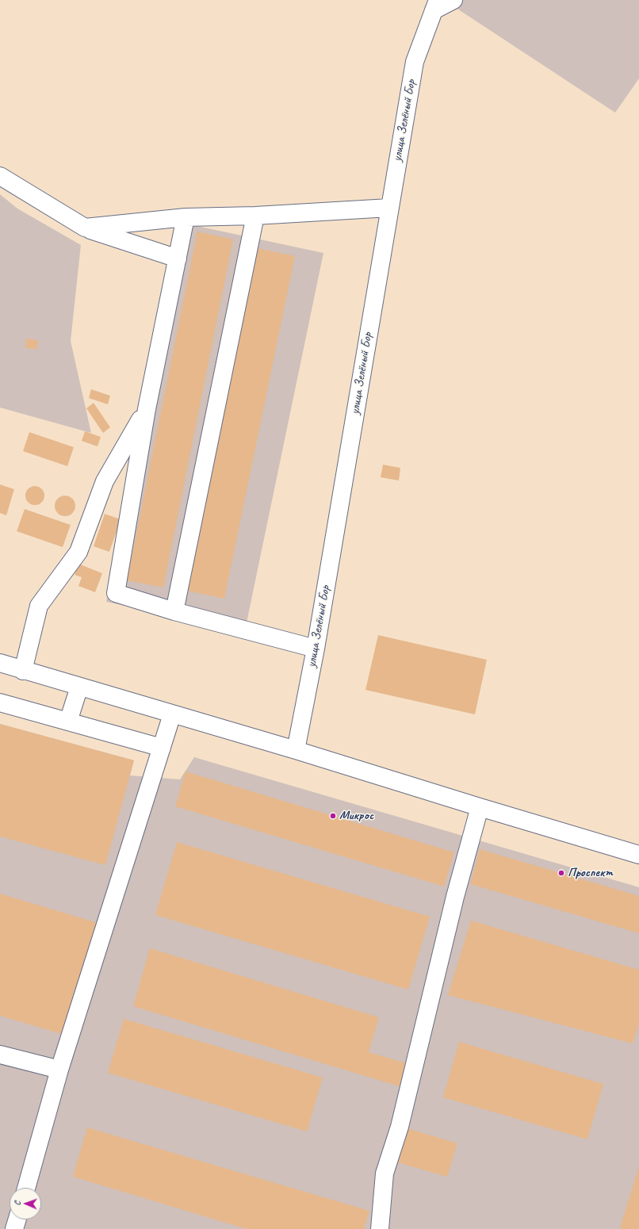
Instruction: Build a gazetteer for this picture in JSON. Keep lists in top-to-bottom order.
{
  "streets": {
    "street": ["улица Зелёный Бор"]
  },
  "places": ["Микрос", "Проспект"],
  "north": "left"
}
